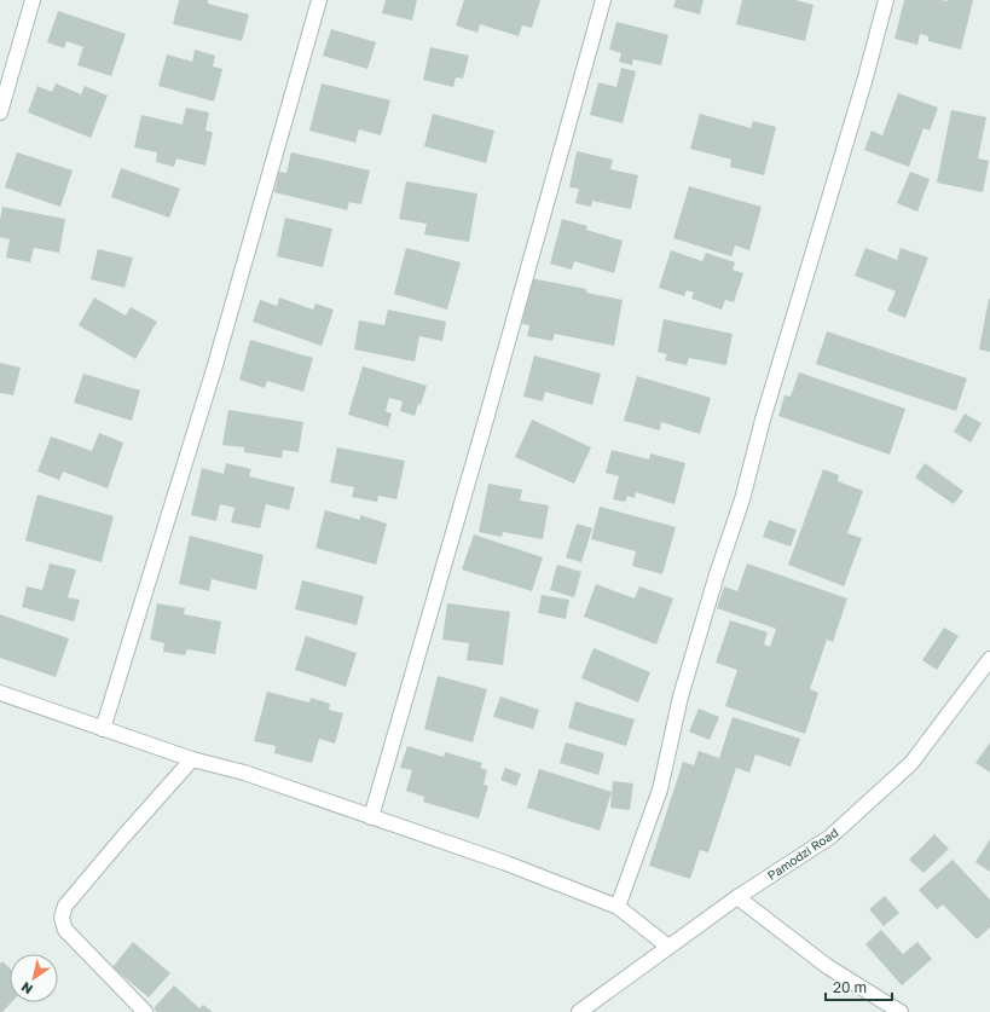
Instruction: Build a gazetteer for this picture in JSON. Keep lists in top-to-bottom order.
{
  "streets": {
    "street": ["Pamodzi Road"]
  },
  "scale_bar": "20 m",
  "north": "bottom left"
}
